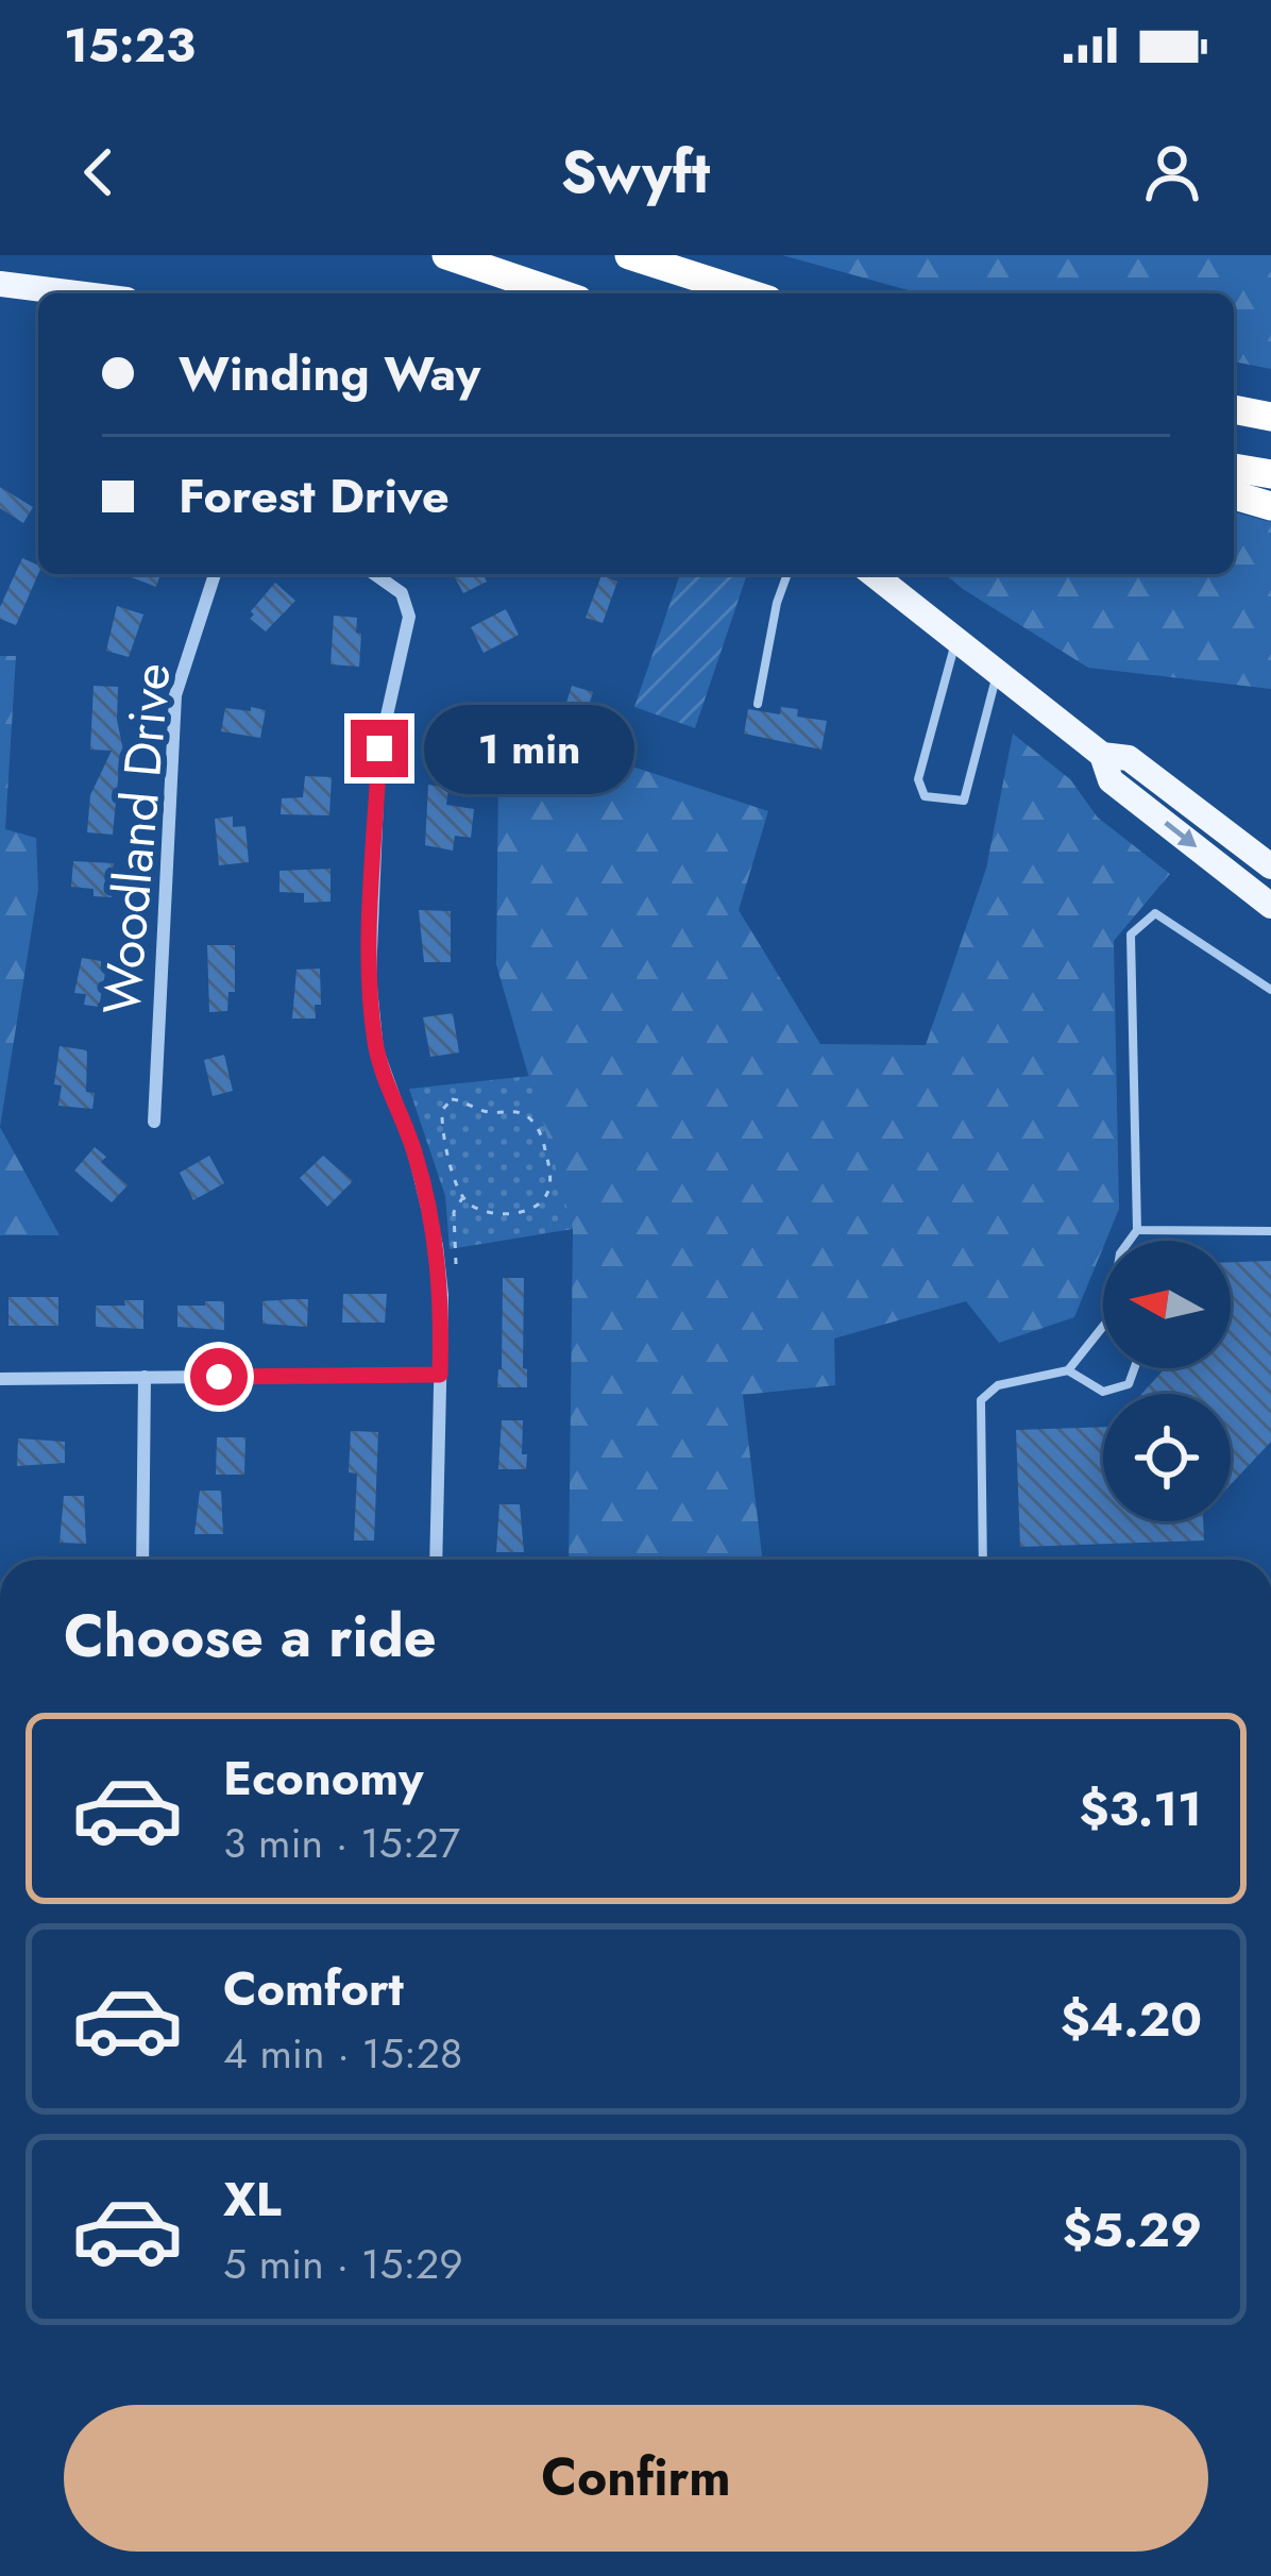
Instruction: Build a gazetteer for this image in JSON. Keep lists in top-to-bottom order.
{
  "streets": {
    "street": ["Woodland Drive"]
  },
  "north": "left",
  "page": {
    "status": "15:23",
    "header": "Swyft",
    "banner": ["Winding Way", "Forest Drive"],
    "bubble": "1 min",
    "heading": "Choose a ride",
    "list": [
      {
        "name": "Economy",
        "note": "3 min · 15:27",
        "value": "$3.11"
      },
      {
        "name": "Comfort",
        "note": "4 min · 15:28",
        "value": "$4.20"
      },
      {
        "name": "XL",
        "note": "5 min · 15:29",
        "value": "$5.29"
      }
    ],
    "buttons": "Confirm"
  }
}
